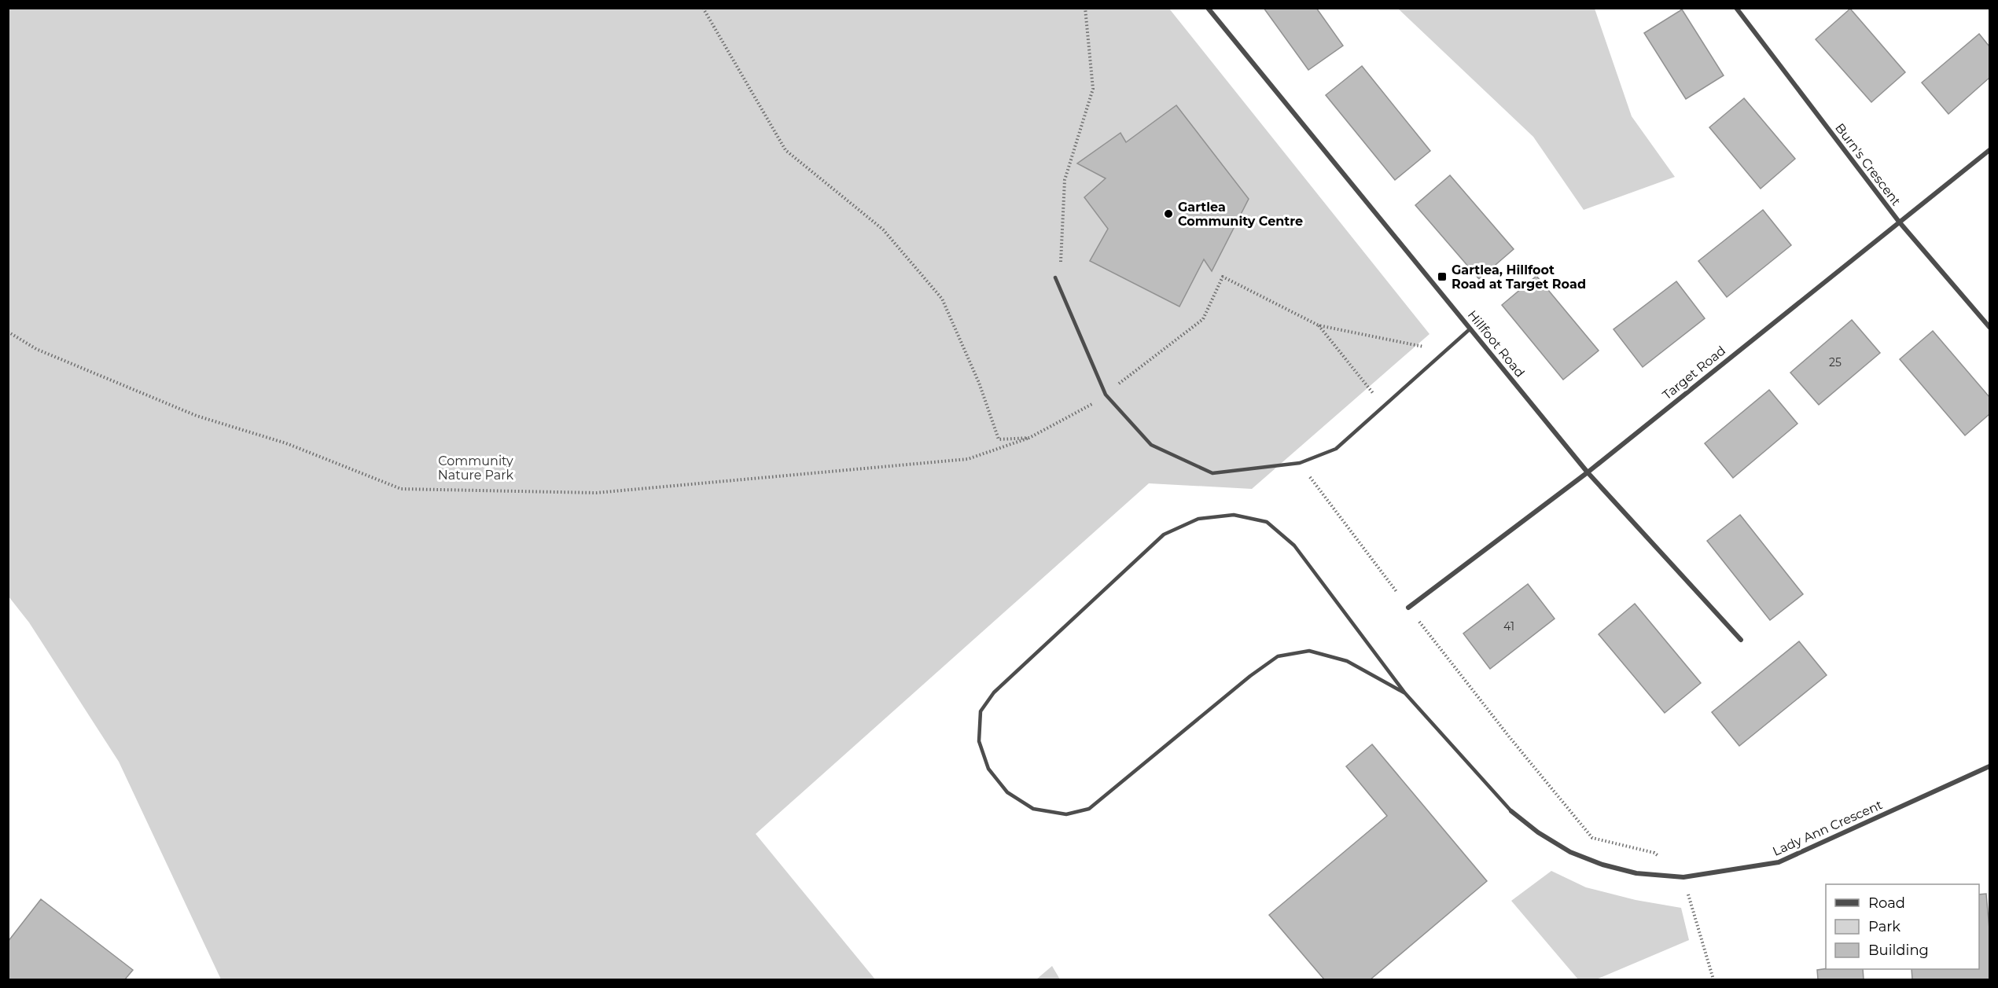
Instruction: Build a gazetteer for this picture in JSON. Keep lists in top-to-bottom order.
{
  "streets": {
    "street": [
      "Burn's Crescent",
      "Hillfoot Road",
      "Target Road",
      "Lady Ann Crescent"
    ]
  },
  "crossings": [
    ["Burn's Crescent", "Target Road"],
    ["Hillfoot Road", "Target Road"]
  ],
  "parks": ["Community Nature Park"],
  "places": {
    "other": ["Gartlea Community Centre"],
    "transit": ["Gartlea, Hillfoot Road at Target Road"]
  },
  "house_numbers": ["25", "41"],
  "legend": ["Road", "Park", "Building"]
}
